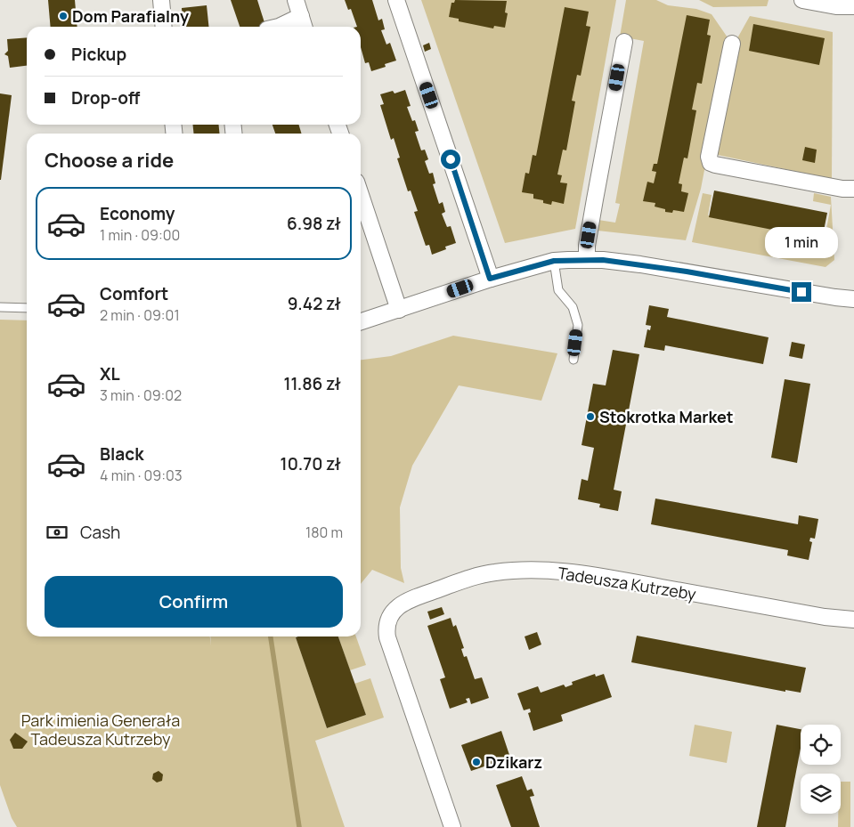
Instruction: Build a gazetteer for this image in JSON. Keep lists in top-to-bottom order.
{
  "streets": {
    "street": ["Tadeusza Kutrzeby"]
  },
  "parks": ["Park imienia Generała Tadeusza Kutrzeby"],
  "places": ["Dom Parafialny", "Stokrotka Market", "Dzikarz"],
  "page": {
    "banner": ["Pickup", "Drop-off"],
    "heading": "Choose a ride",
    "list": [
      {
        "name": "Economy",
        "note": "1 min · 09:00",
        "value": "6.98 zł"
      },
      {
        "name": "Comfort",
        "note": "2 min · 09:01",
        "value": "9.42 zł"
      },
      {
        "name": "XL",
        "note": "3 min · 09:02",
        "value": "11.86 zł"
      },
      {
        "name": "Black",
        "note": "4 min · 09:03",
        "value": "10.70 zł"
      }
    ],
    "bubble": "1 min",
    "pay": ["Cash", "180 m"],
    "buttons": "Confirm"
  }
}
